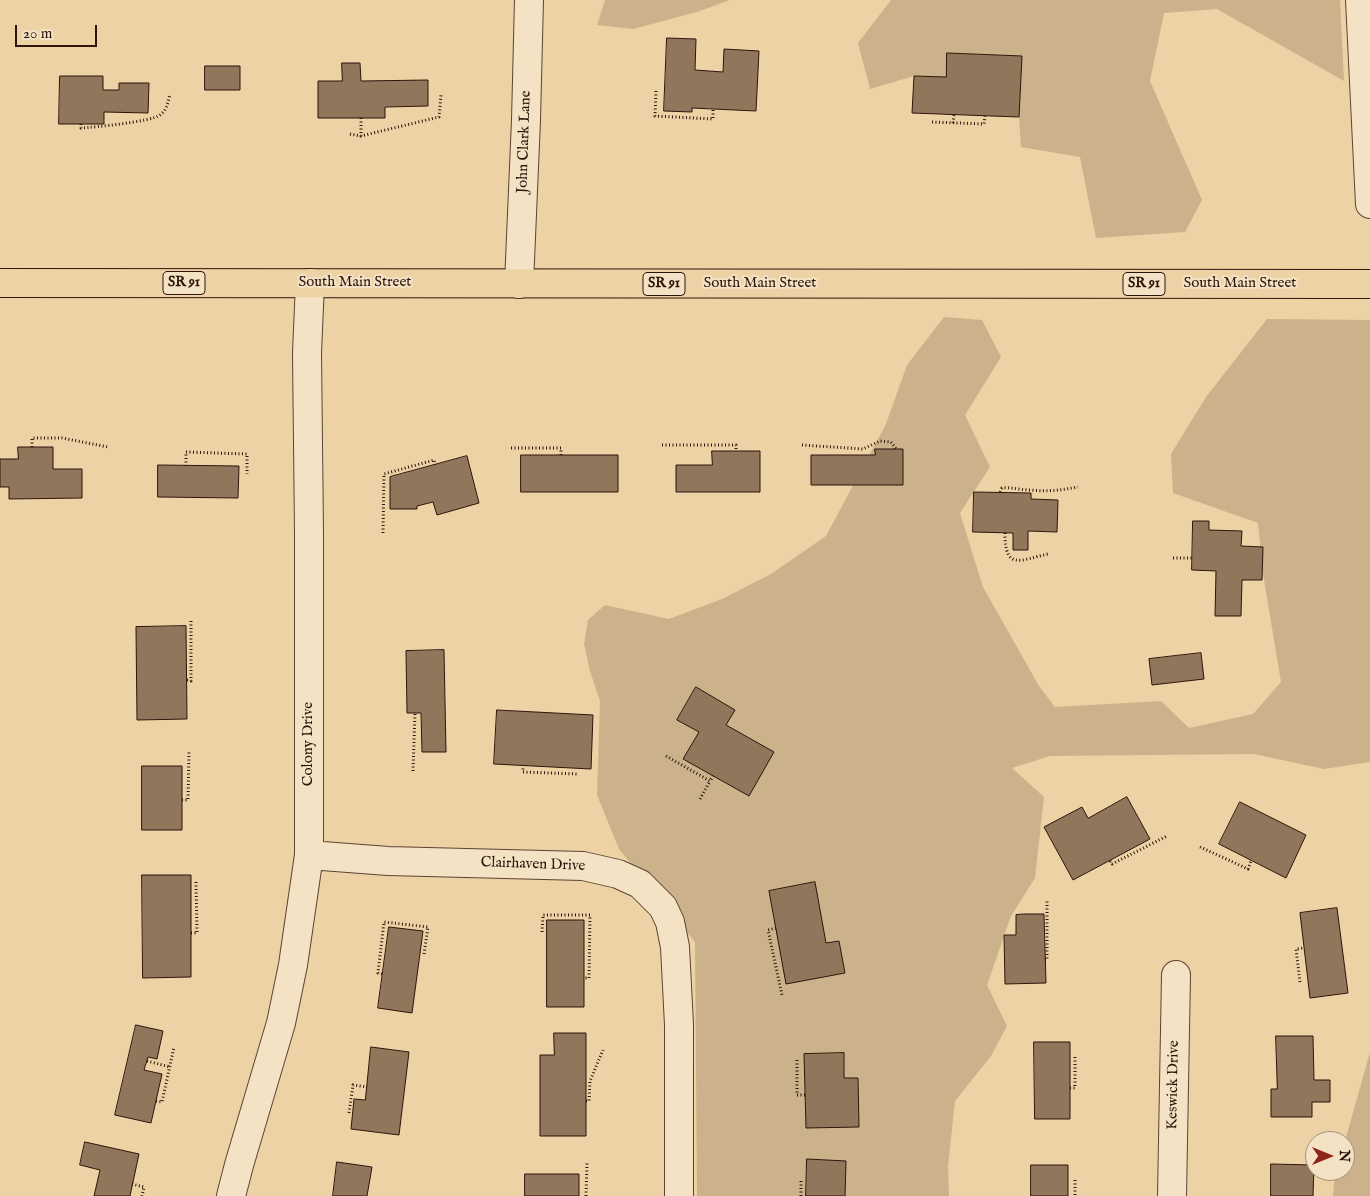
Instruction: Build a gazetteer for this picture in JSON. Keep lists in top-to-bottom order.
{
  "streets": {
    "main road": ["SR 91", "South Main Street"],
    "street": [
      "John Clark Lane",
      "Colony Drive",
      "Clairhaven Drive",
      "Keswick Drive"
    ]
  },
  "crossings": [
    ["John Clark Lane", "South Main Street"],
    ["South Main Street", "Colony Drive"],
    ["Colony Drive", "Clairhaven Drive"]
  ],
  "scale_bar": "20 m",
  "north": "right"
}
